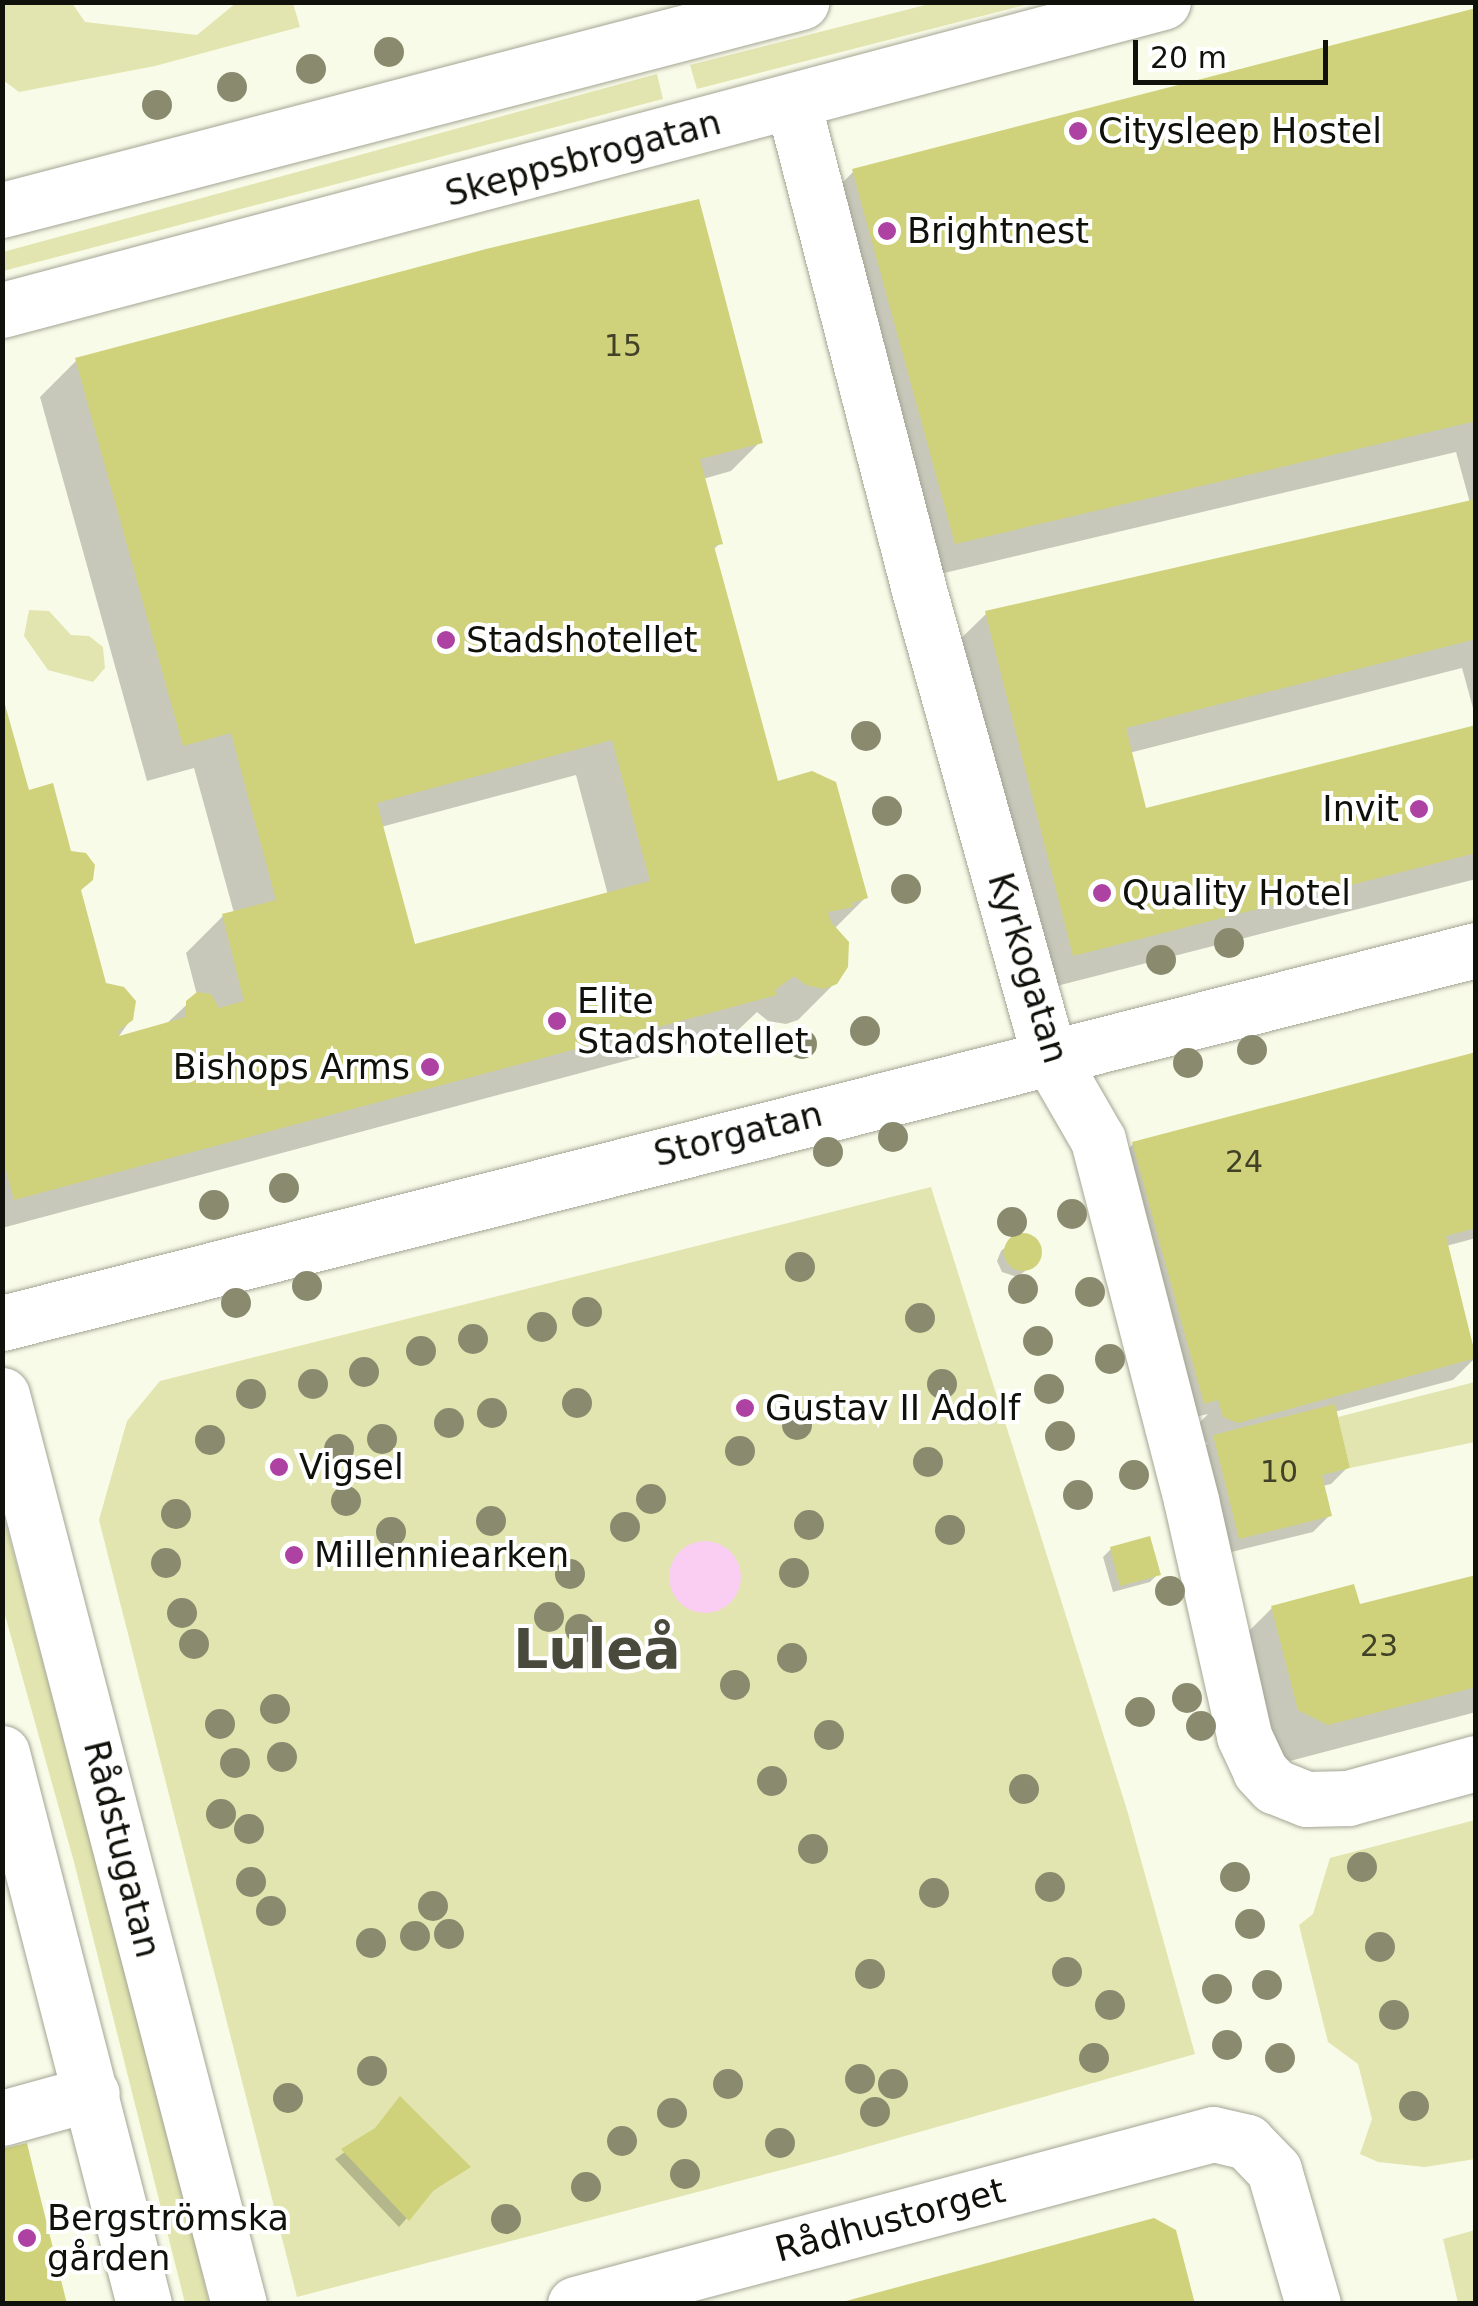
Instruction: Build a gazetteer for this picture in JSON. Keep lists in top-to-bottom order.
{
  "streets": {
    "street": [
      "Skeppsbrogatan",
      "Kyrkogatan",
      "Storgatan",
      "Rådstugatan",
      "Rådhustorget"
    ]
  },
  "crossings": [
    ["Skeppsbrogatan", "Kyrkogatan"],
    ["Kyrkogatan", "Storgatan"]
  ],
  "districts": ["Luleå"],
  "places": [
    "Citysleep Hostel",
    "Brightnest",
    "Stadshotellet",
    "Invit",
    "Quality Hotel",
    "Elite Stadshotellet",
    "Bishops Arms",
    "Gustav II Adolf",
    "Vigsel",
    "Millenniearken",
    "Bergströmska gården"
  ],
  "house_numbers": [
    "15",
    "24",
    "10",
    "23"
  ],
  "scale_bar": "20 m"
}
